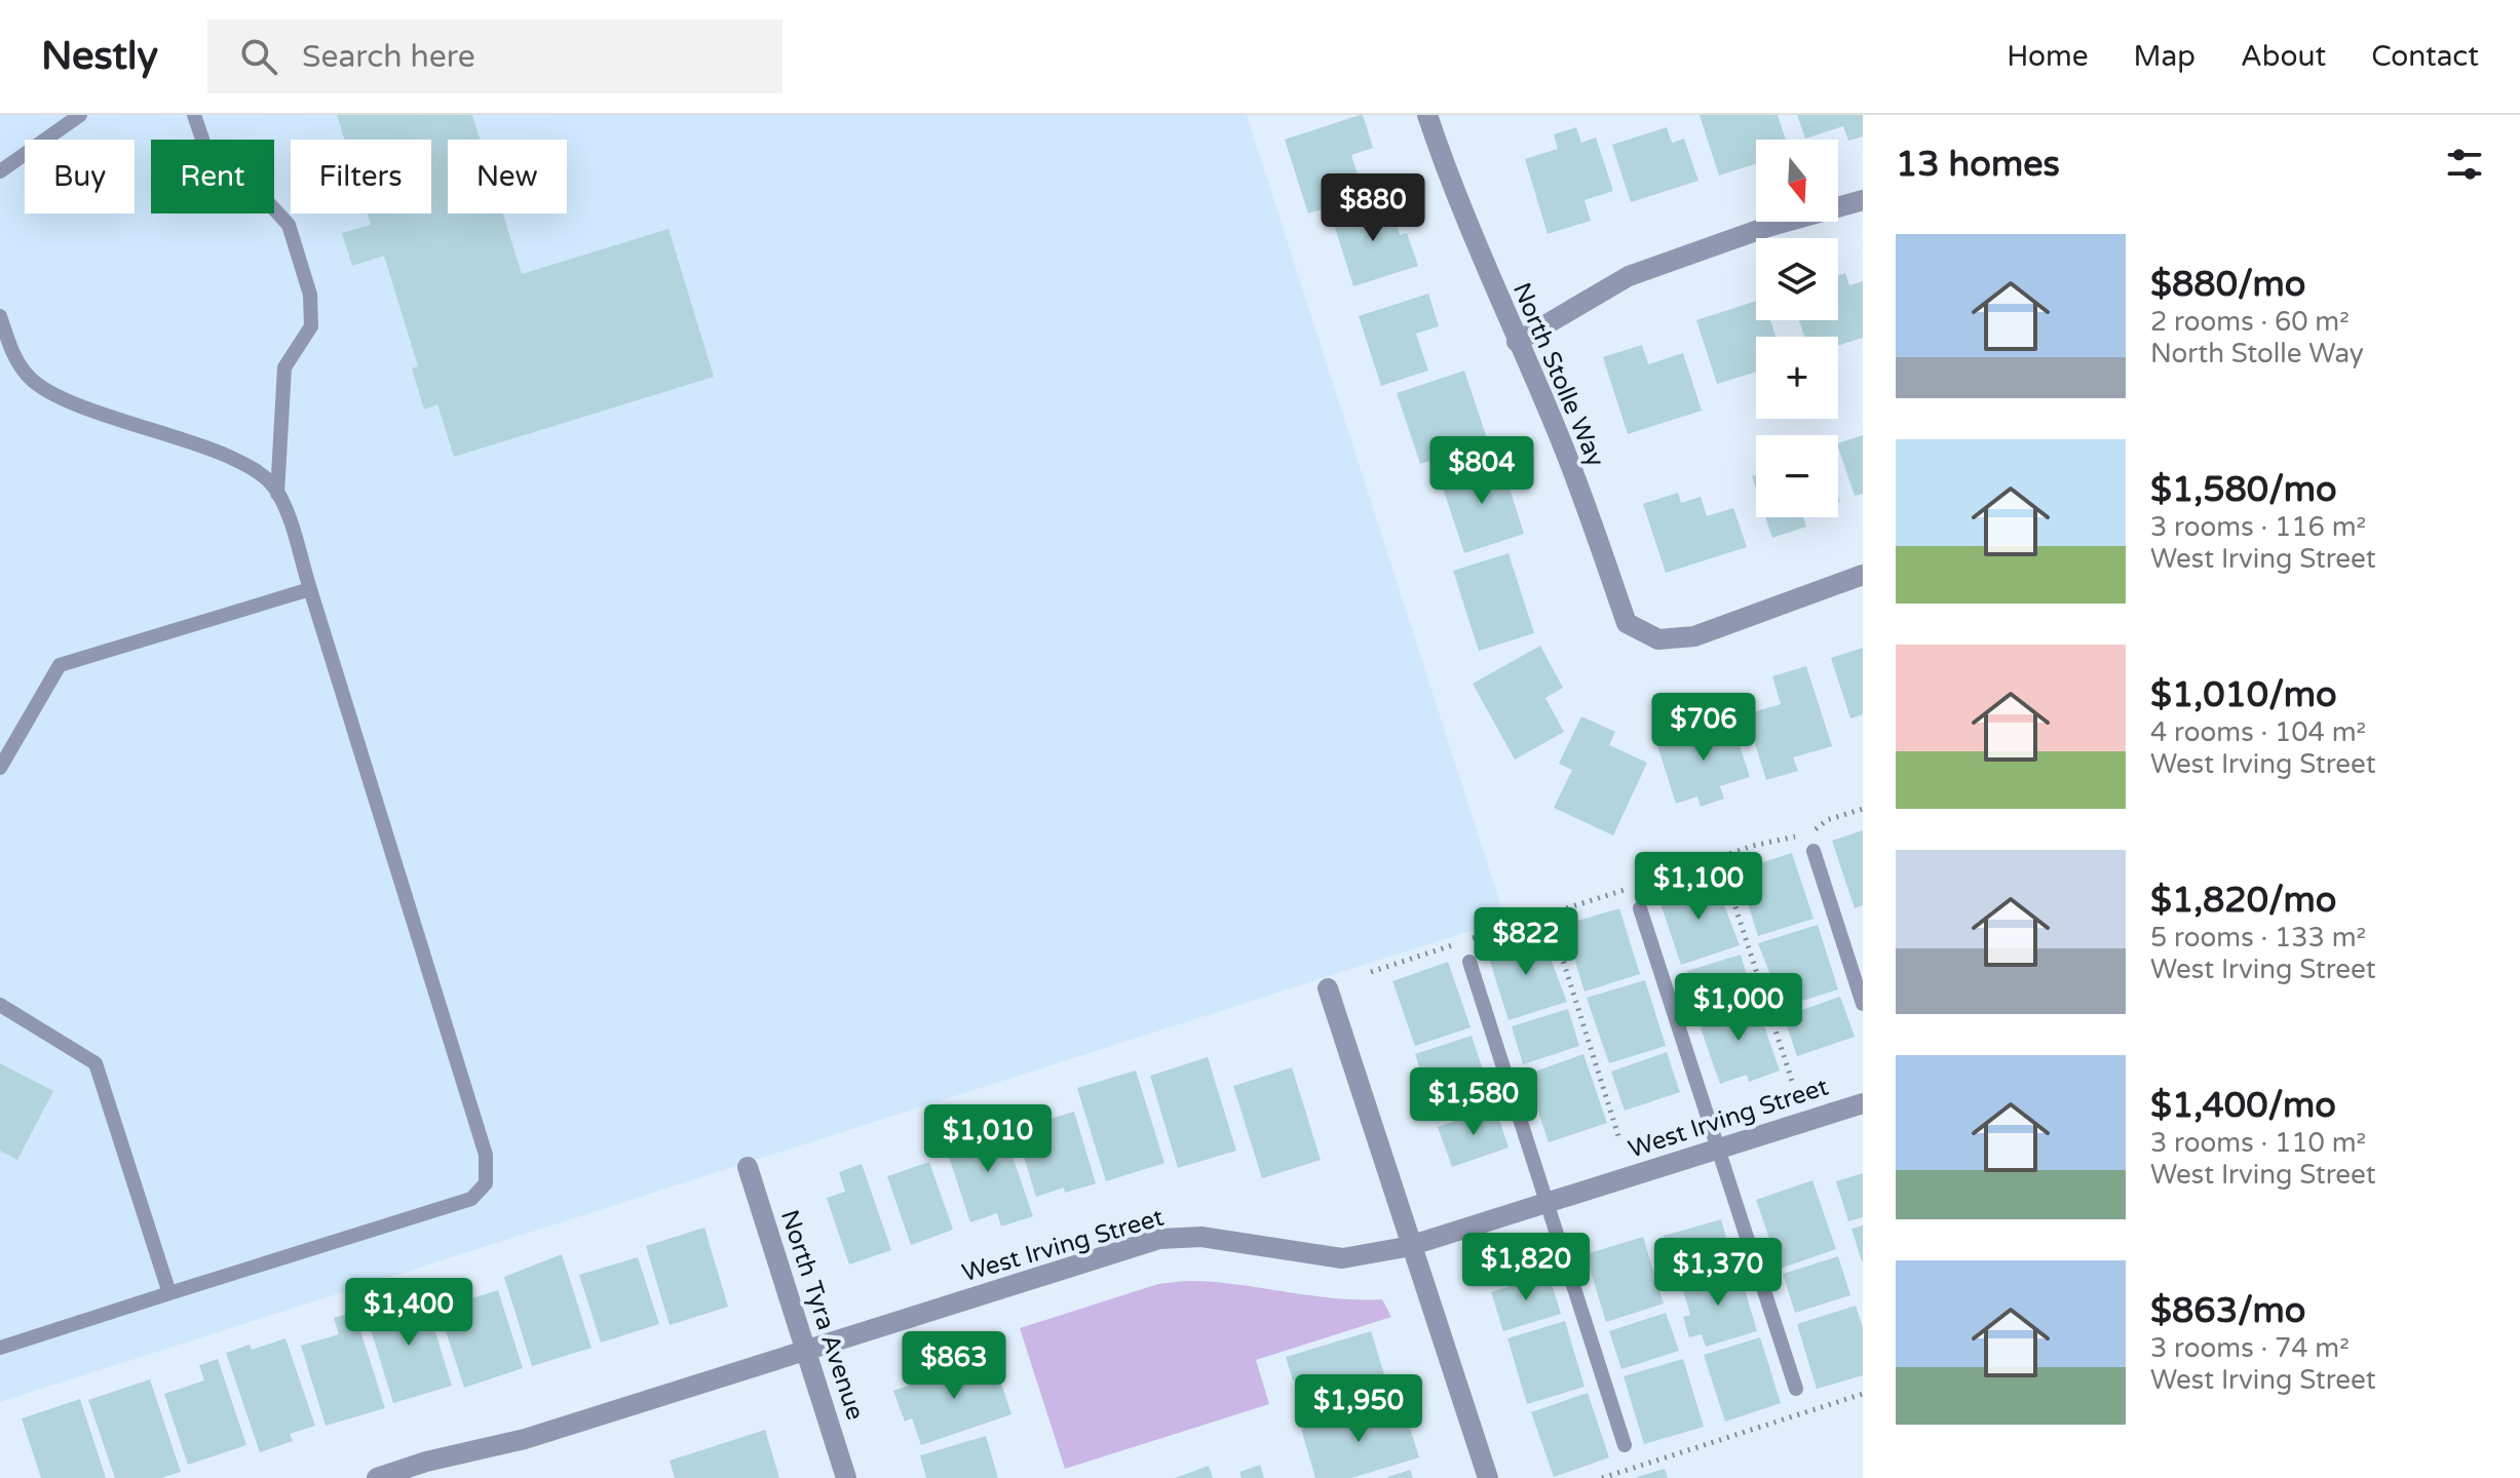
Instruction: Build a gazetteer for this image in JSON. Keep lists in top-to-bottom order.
{
  "streets": {
    "street": ["North Stolle Way", "West Irving Street", "North Tyra Avenue"]
  },
  "crossings": [
    ["West Irving Street", "North Tyra Avenue"]
  ],
  "north": "bottom",
  "page": {
    "header": "Nestly",
    "search": "Search here",
    "nav": [
      "Home",
      "Map",
      "About",
      "Contact"
    ],
    "heading": "13 homes",
    "map_buttons": ["+", "−"],
    "chip": [
      "Buy",
      "Rent",
      "Filters",
      "New"
    ],
    "price": [
      "$880",
      "$804",
      "$706",
      "$1,100",
      "$822",
      "$1,000",
      "$1,580",
      "$1,010",
      "$1,820",
      "$1,370",
      "$1,400",
      "$863",
      "$1,950"
    ],
    "list": [
      {
        "name": "$880/mo",
        "note": "2 rooms · 60 m² · North Stolle Way"
      },
      {
        "name": "$1,580/mo",
        "note": "3 rooms · 116 m² · West Irving Street"
      },
      {
        "name": "$1,010/mo",
        "note": "4 rooms · 104 m² · West Irving Street"
      },
      {
        "name": "$1,820/mo",
        "note": "5 rooms · 133 m² · West Irving Street"
      },
      {
        "name": "$1,400/mo",
        "note": "3 rooms · 110 m² · West Irving Street"
      },
      {
        "name": "$863/mo",
        "note": "3 rooms · 74 m² · West Irving Street"
      }
    ]
  }
}
